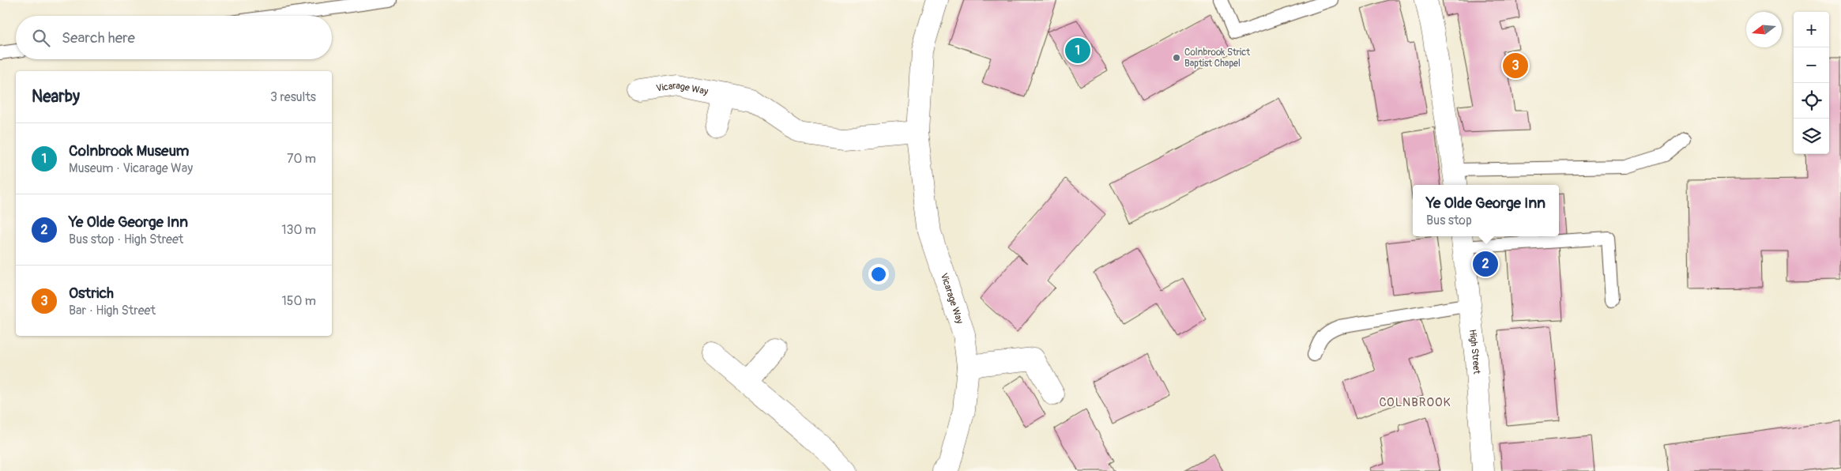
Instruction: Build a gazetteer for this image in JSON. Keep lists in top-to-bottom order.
{
  "streets": {
    "street": ["Vicarage Way", "High Street"]
  },
  "districts": ["COLNBROOK"],
  "places": ["Colnbrook Strict Baptist Chapel"],
  "north": "left",
  "page": {
    "map_buttons": ["+", "−"],
    "search": "Search here",
    "pins": ["1", "3", "2"],
    "heading": ["Nearby", "3 results"],
    "list": [
      {
        "mark": "1",
        "name": "Colnbrook Museum",
        "note": "Museum · Vicarage Way",
        "value": "70 m"
      },
      {
        "mark": "2",
        "name": "Ye Olde George Inn",
        "note": "Bus stop · High Street",
        "value": "130 m"
      },
      {
        "mark": "3",
        "name": "Ostrich",
        "note": "Bar · High Street",
        "value": "150 m"
      }
    ],
    "popup": ["Ye Olde George Inn", "Bus stop"]
  }
}
